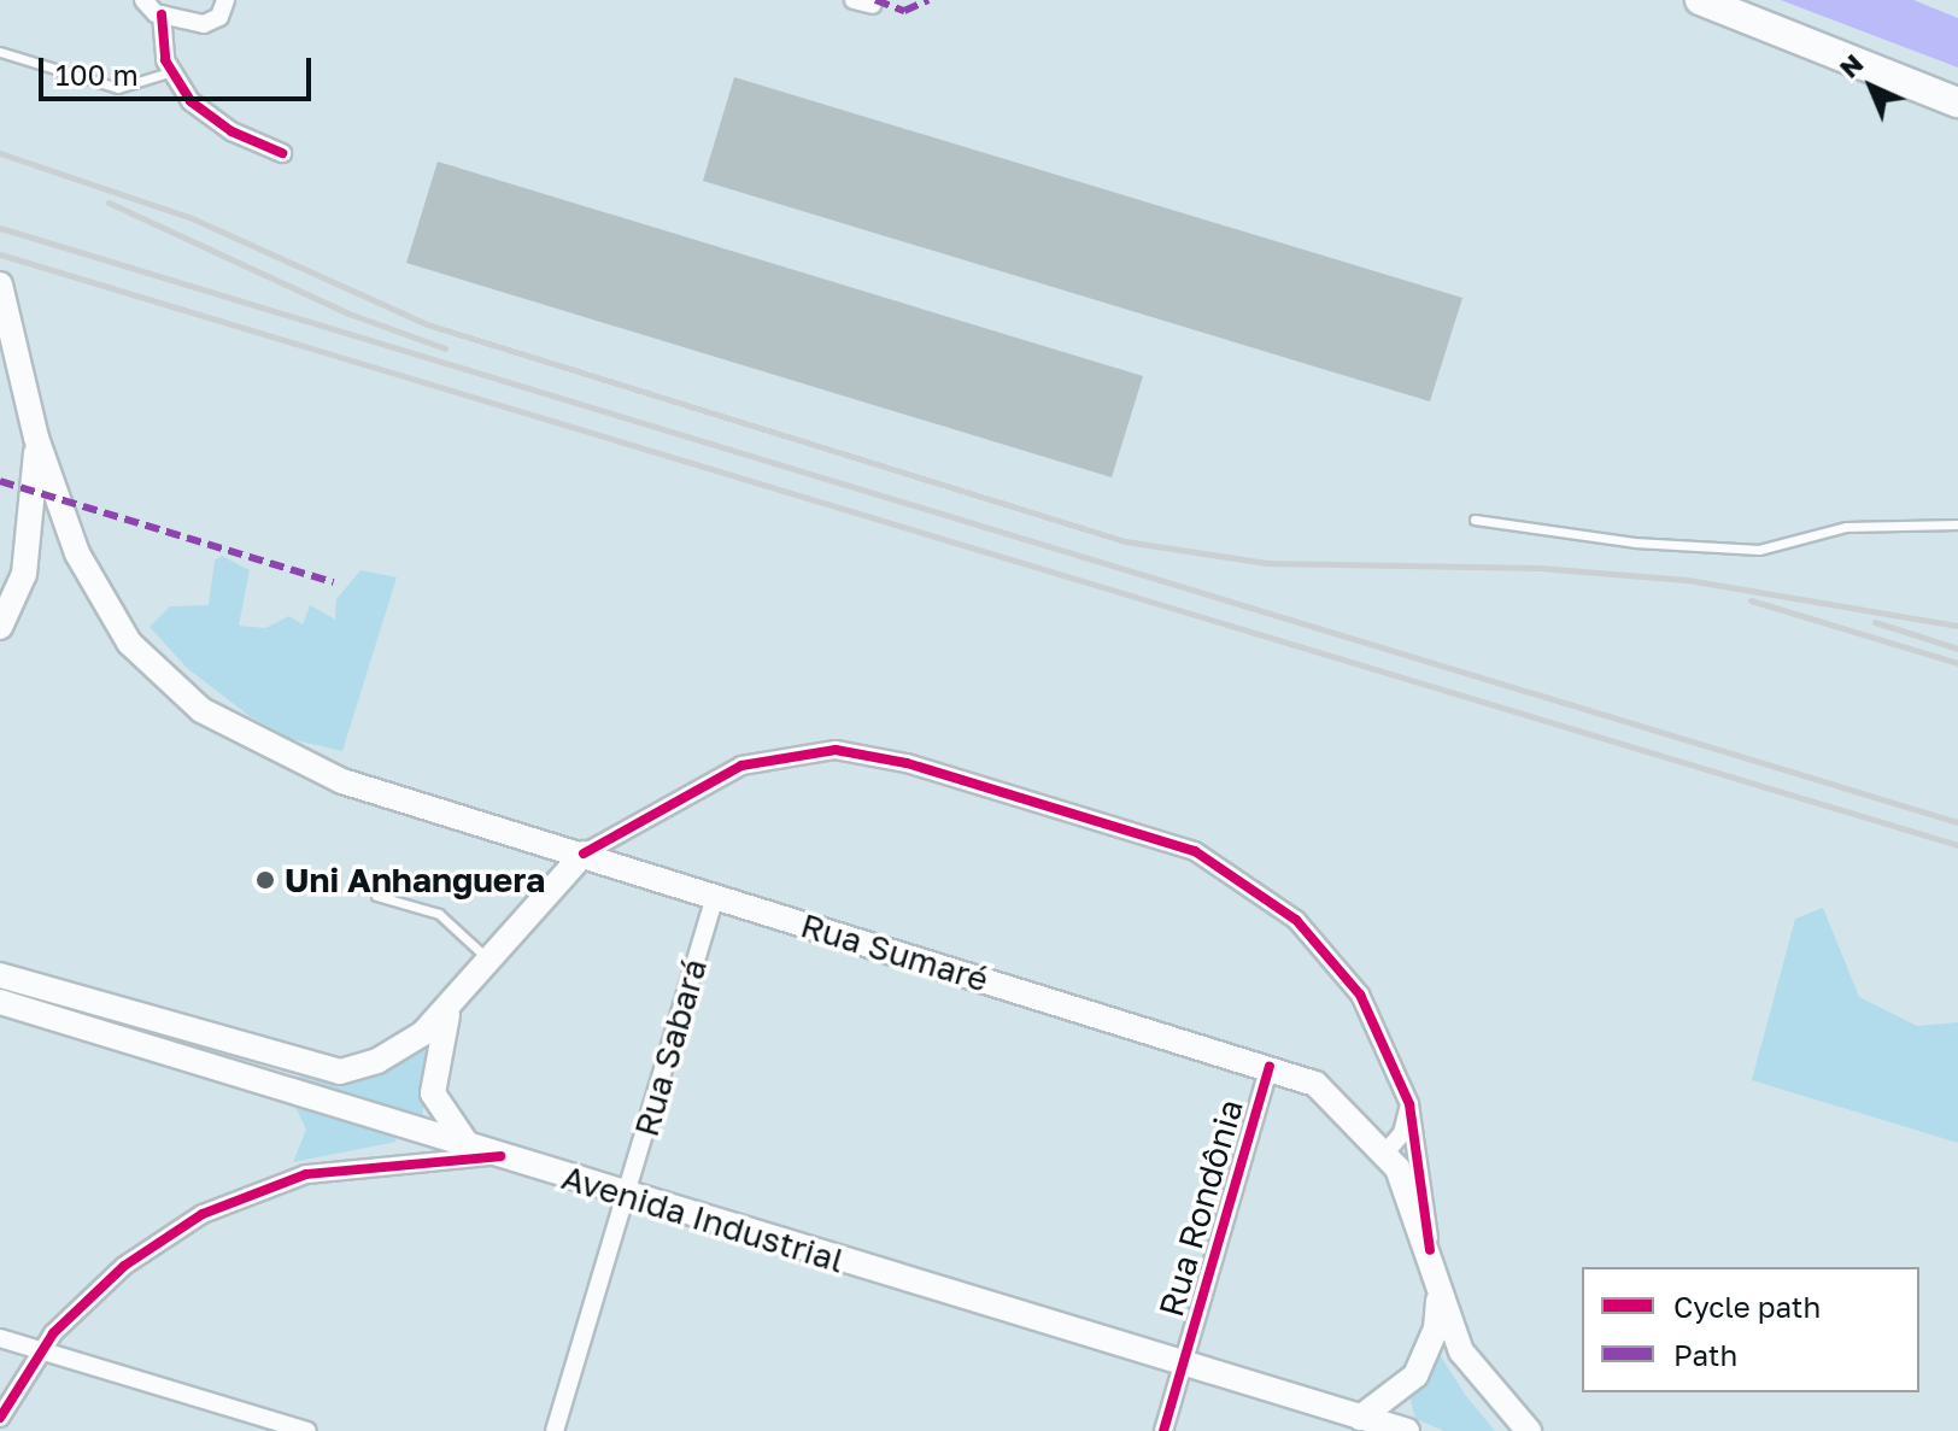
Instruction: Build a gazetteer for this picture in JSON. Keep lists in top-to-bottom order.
{
  "streets": {
    "main road": ["Rua Sumaré", "Avenida Industrial"],
    "street": ["Rua Sabará", "Rua Rondônia"]
  },
  "crossings": [
    ["Rua Sumaré", "Rua Sabará"],
    ["Rua Sumaré", "Rua Rondônia"],
    ["Rua Sumaré", "Avenida Industrial"],
    ["Rua Sabará", "Avenida Industrial"],
    ["Rua Rondônia", "Avenida Industrial"]
  ],
  "places": ["Uni Anhanguera"],
  "legend": ["Cycle path", "Path"],
  "scale_bar": "100 m",
  "north": "top left"
}
